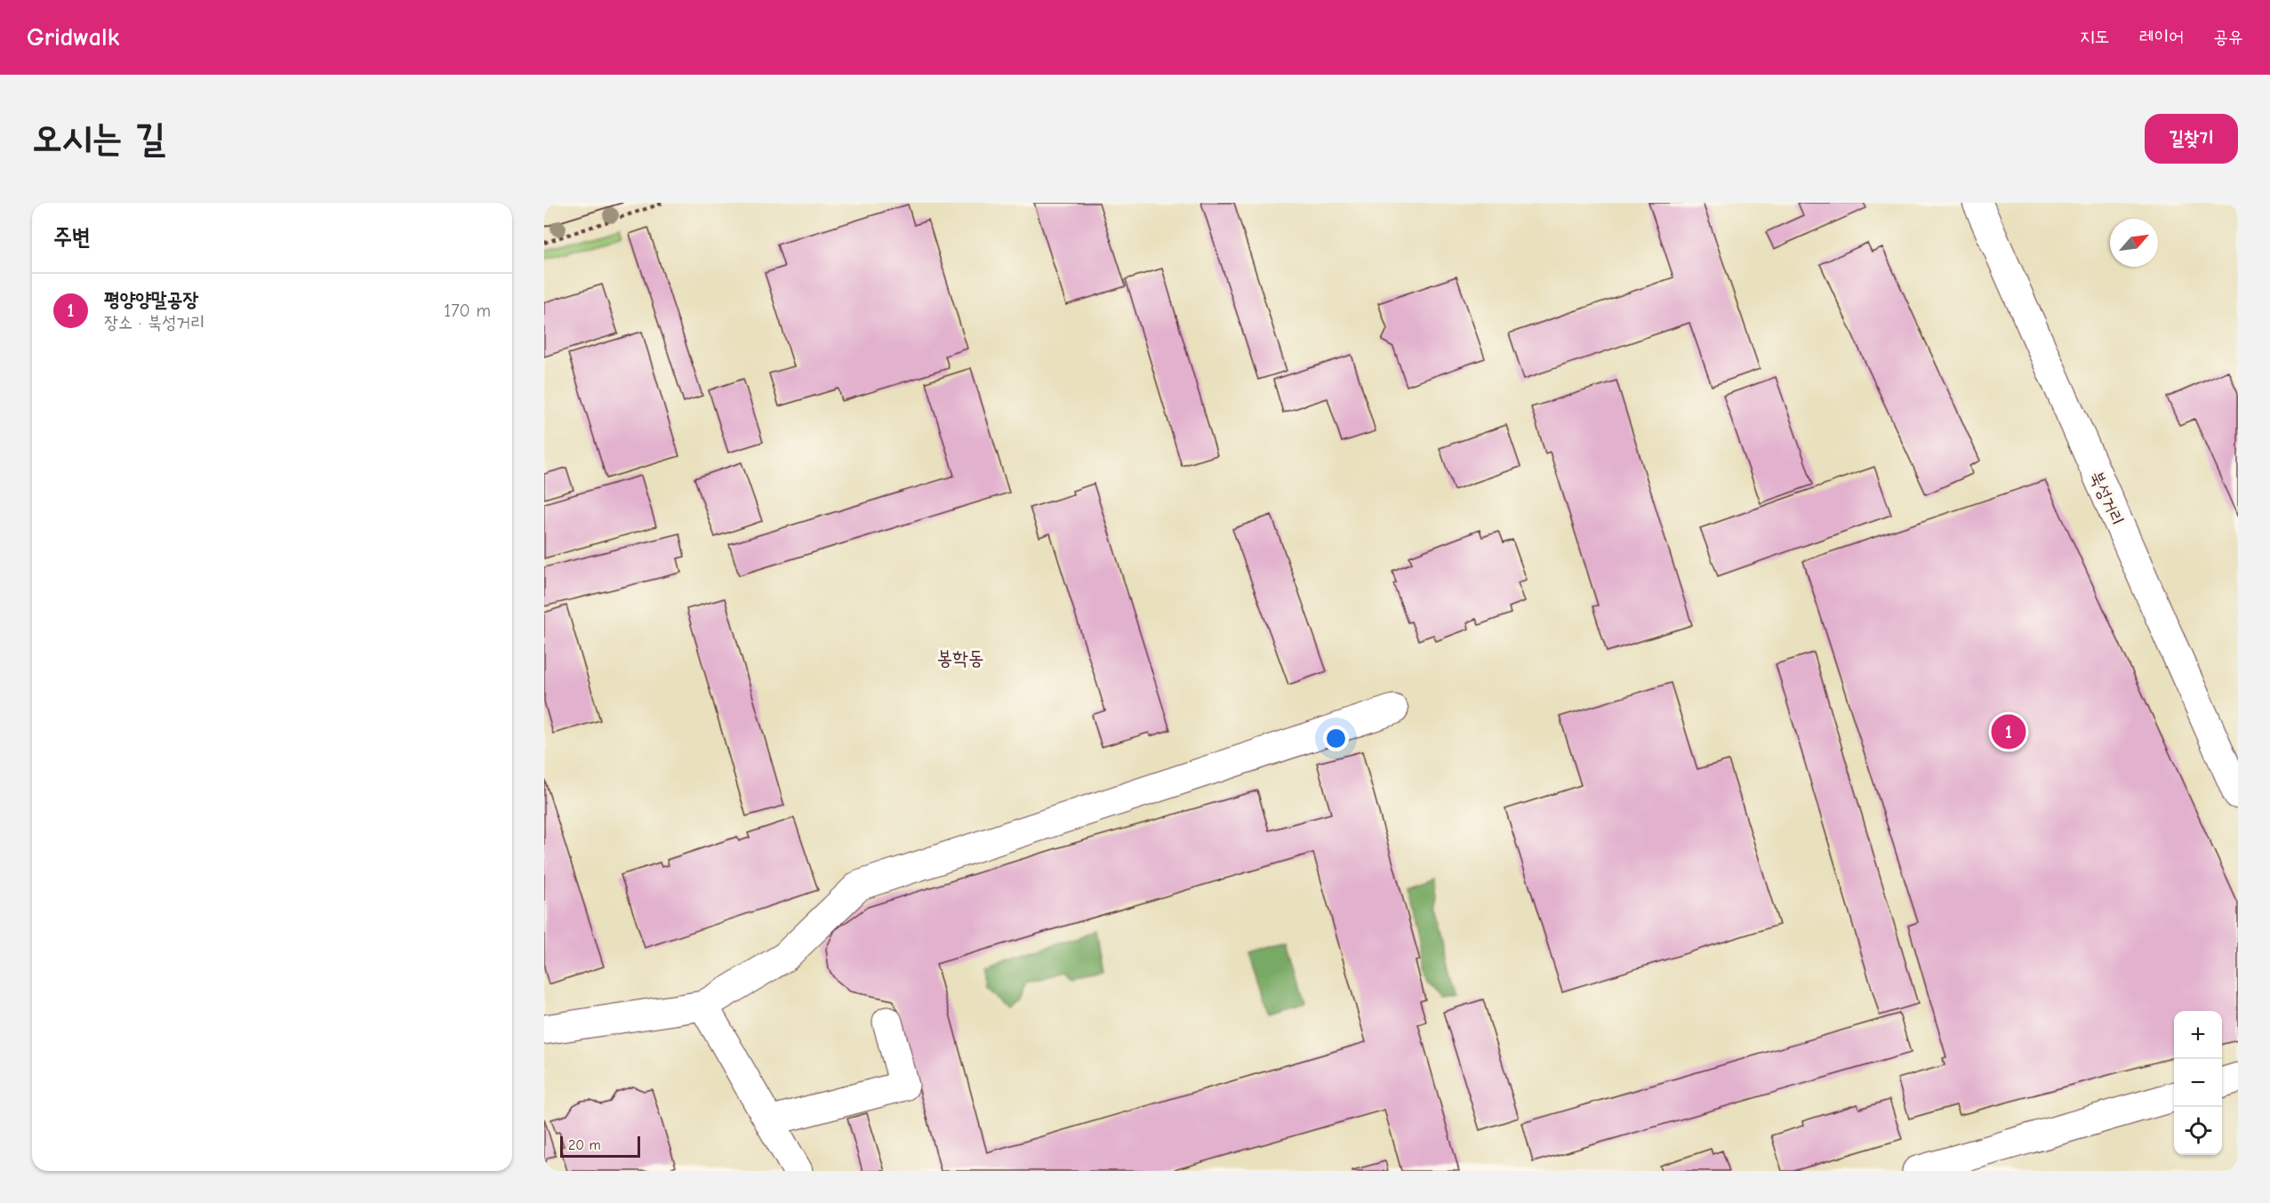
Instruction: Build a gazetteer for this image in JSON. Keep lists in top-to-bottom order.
{
  "streets": {
    "street": ["북성거리"]
  },
  "districts": ["봉학동"],
  "scale_bar": "20 m",
  "north": "top right",
  "page": {
    "header": "Gridwalk",
    "nav": ["지도", "레이어", "공유"],
    "buttons": "길찾기",
    "title": "오시는 길",
    "heading": "주변",
    "list": [
      {
        "mark": "1",
        "name": "평양양말공장",
        "note": "장소 · 북성거리",
        "value": "170 m"
      }
    ],
    "pins": "1",
    "map_buttons": ["+", "−"],
    "scale": "20 m"
  }
}
